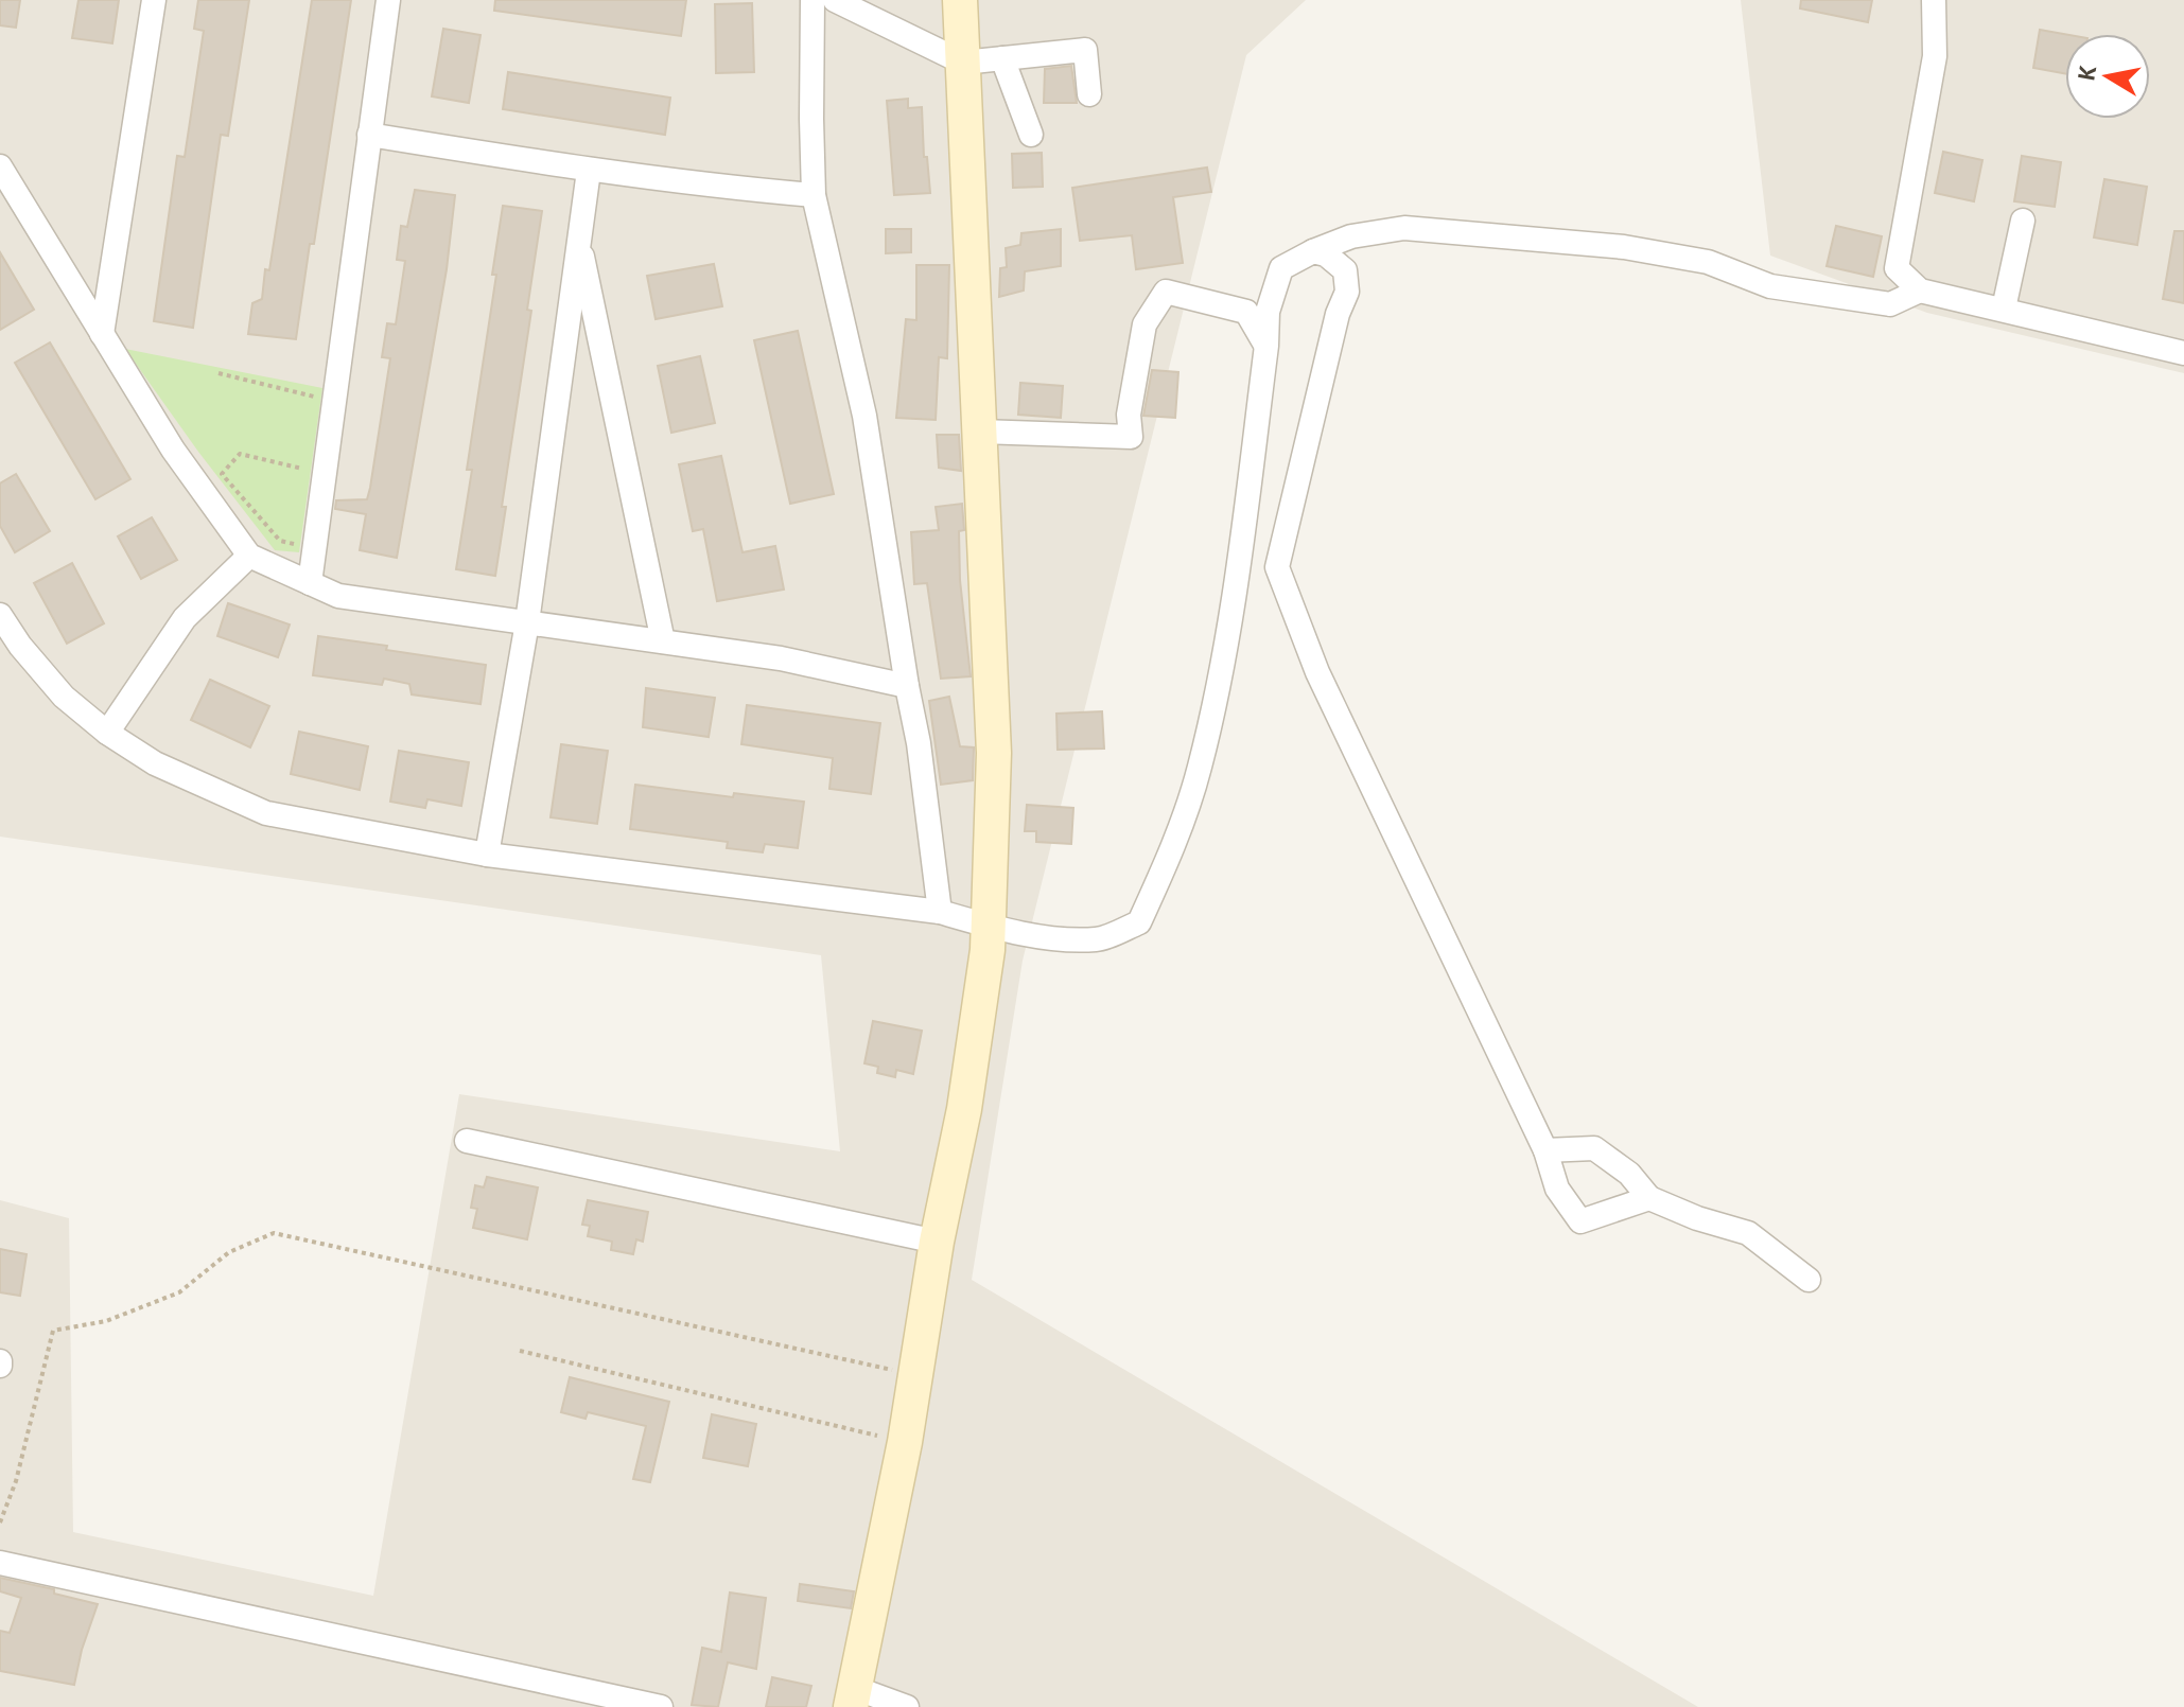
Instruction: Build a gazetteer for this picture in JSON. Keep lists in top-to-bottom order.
{
  "north": "left"
}
